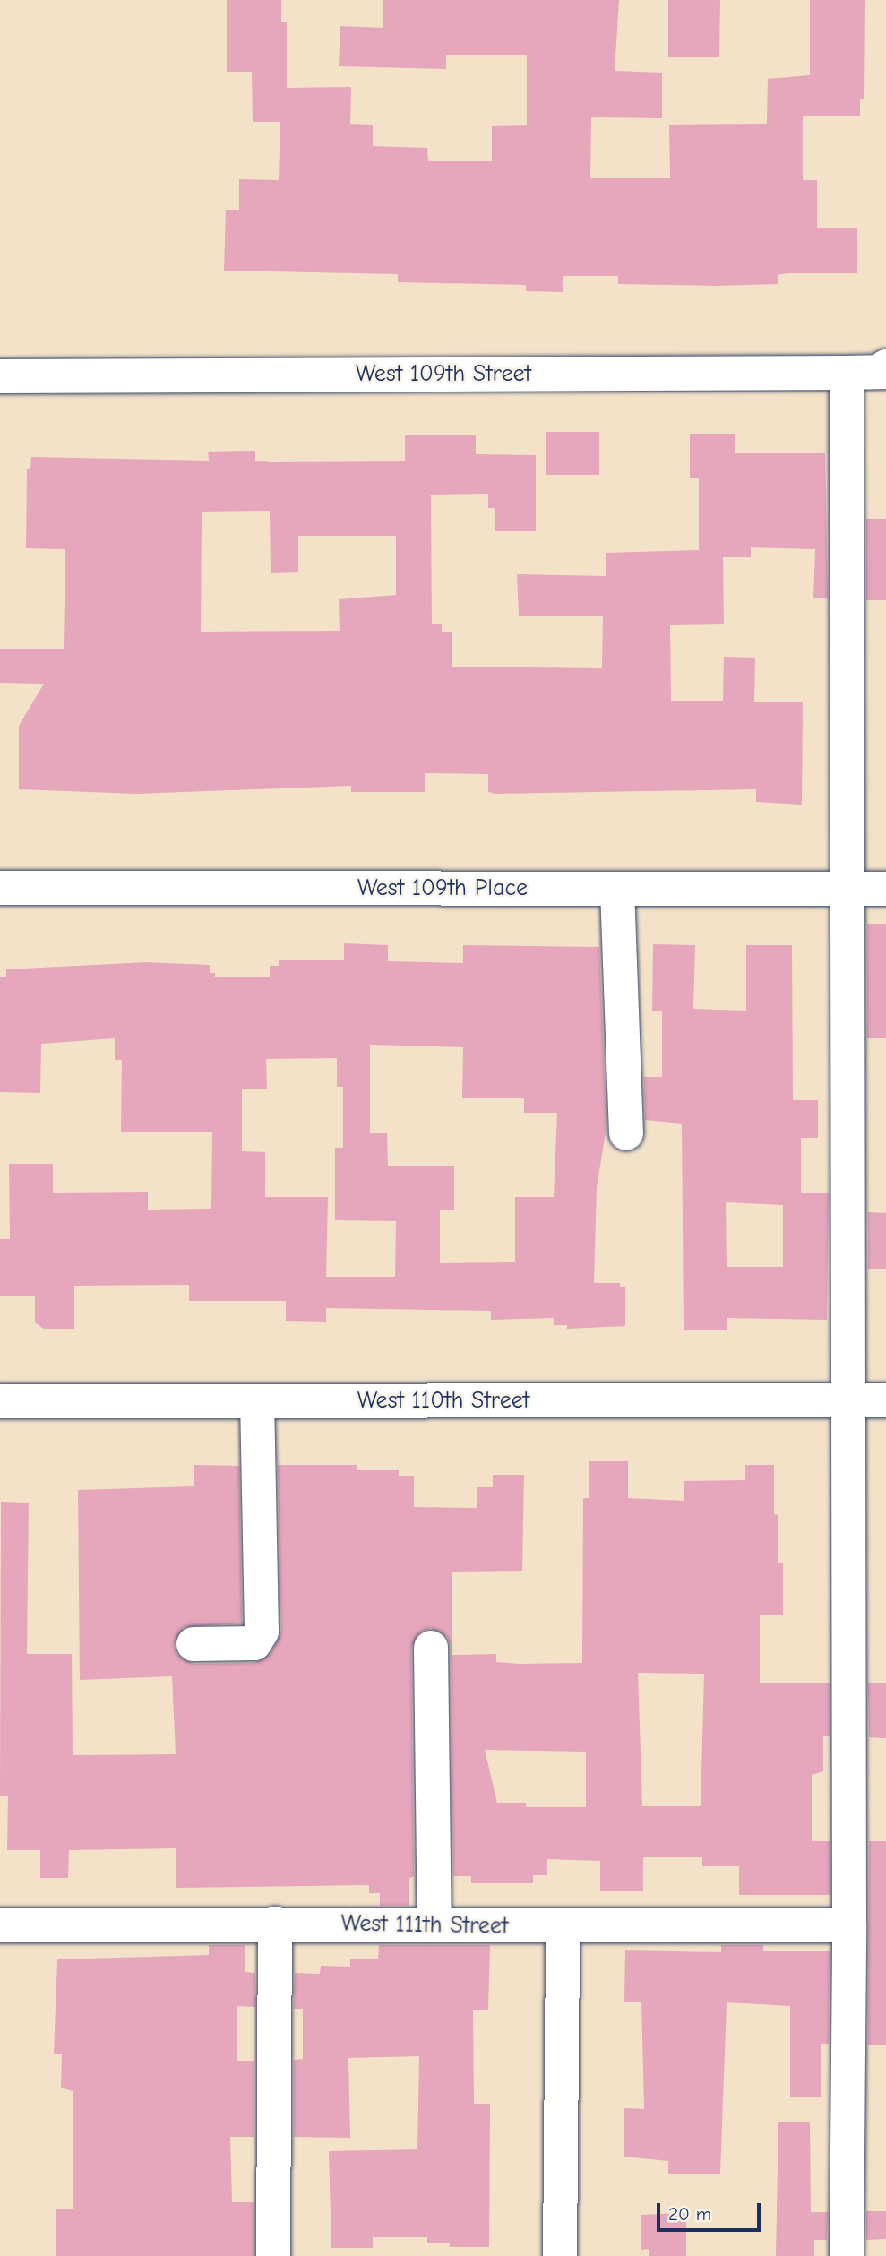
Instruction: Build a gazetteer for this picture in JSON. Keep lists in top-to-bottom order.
{
  "streets": {
    "street": [
      "West 109th Street",
      "West 109th Place",
      "West 110th Street",
      "West 111th Street"
    ]
  },
  "scale_bar": "20 m"
}
